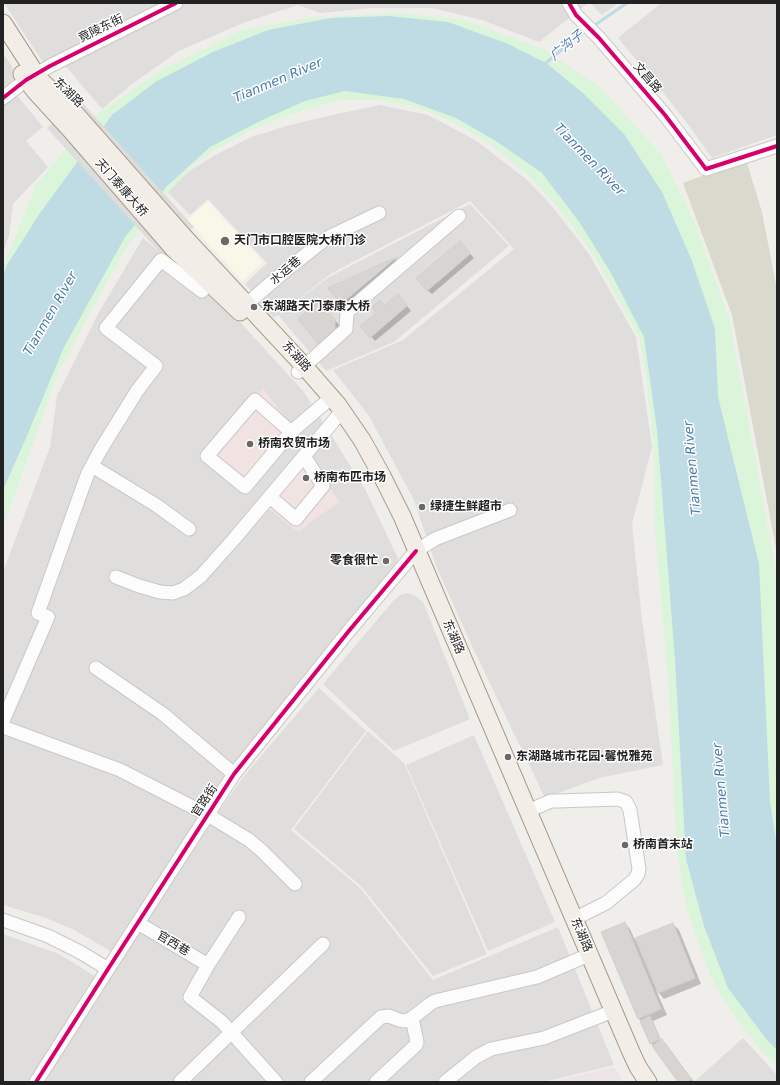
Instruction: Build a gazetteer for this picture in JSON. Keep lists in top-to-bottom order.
{
  "streets": {
    "main road": ["东湖路", "天门泰康大桥"],
    "street": [
      "竟陵东街",
      "文昌路",
      "水运巷",
      "官路街",
      "官西巷"
    ]
  },
  "crossings": [
    ["竟陵东街", "东湖路"],
    ["东湖路", "天门泰康大桥"],
    ["东湖路", "水运巷"],
    ["东湖路", "官路街"],
    ["官路街", "官西巷"]
  ],
  "water": ["广沟子", "Tianmen River"],
  "places": [
    "天门市口腔医院大桥门诊",
    "东湖路天门泰康大桥",
    "桥南农贸市场",
    "桥南布匹市场",
    "绿捷生鲜超市",
    "零食很忙",
    "东湖路城市花园·馨悦雅苑",
    "桥南首末站"
  ]
}
